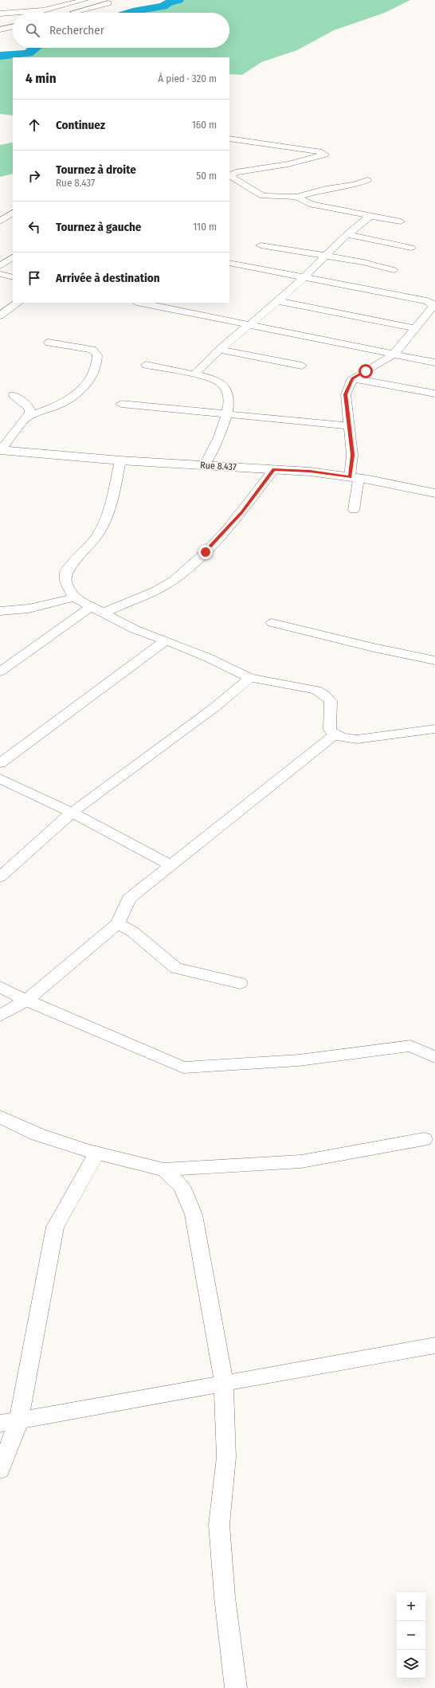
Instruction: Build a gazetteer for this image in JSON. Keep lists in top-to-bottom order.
{
  "streets": {
    "main road": ["Rue 8.437"]
  },
  "page": {
    "search": "Rechercher",
    "heading": ["4 min", "À pied · 320 m"],
    "list": [
      ["Continuez", "160 m"],
      ["Tournez à droite", "Rue 8.437", "50 m"],
      ["Tournez à gauche", "110 m"],
      "Arrivée à destination"
    ],
    "map_buttons": ["+", "−"]
  }
}
